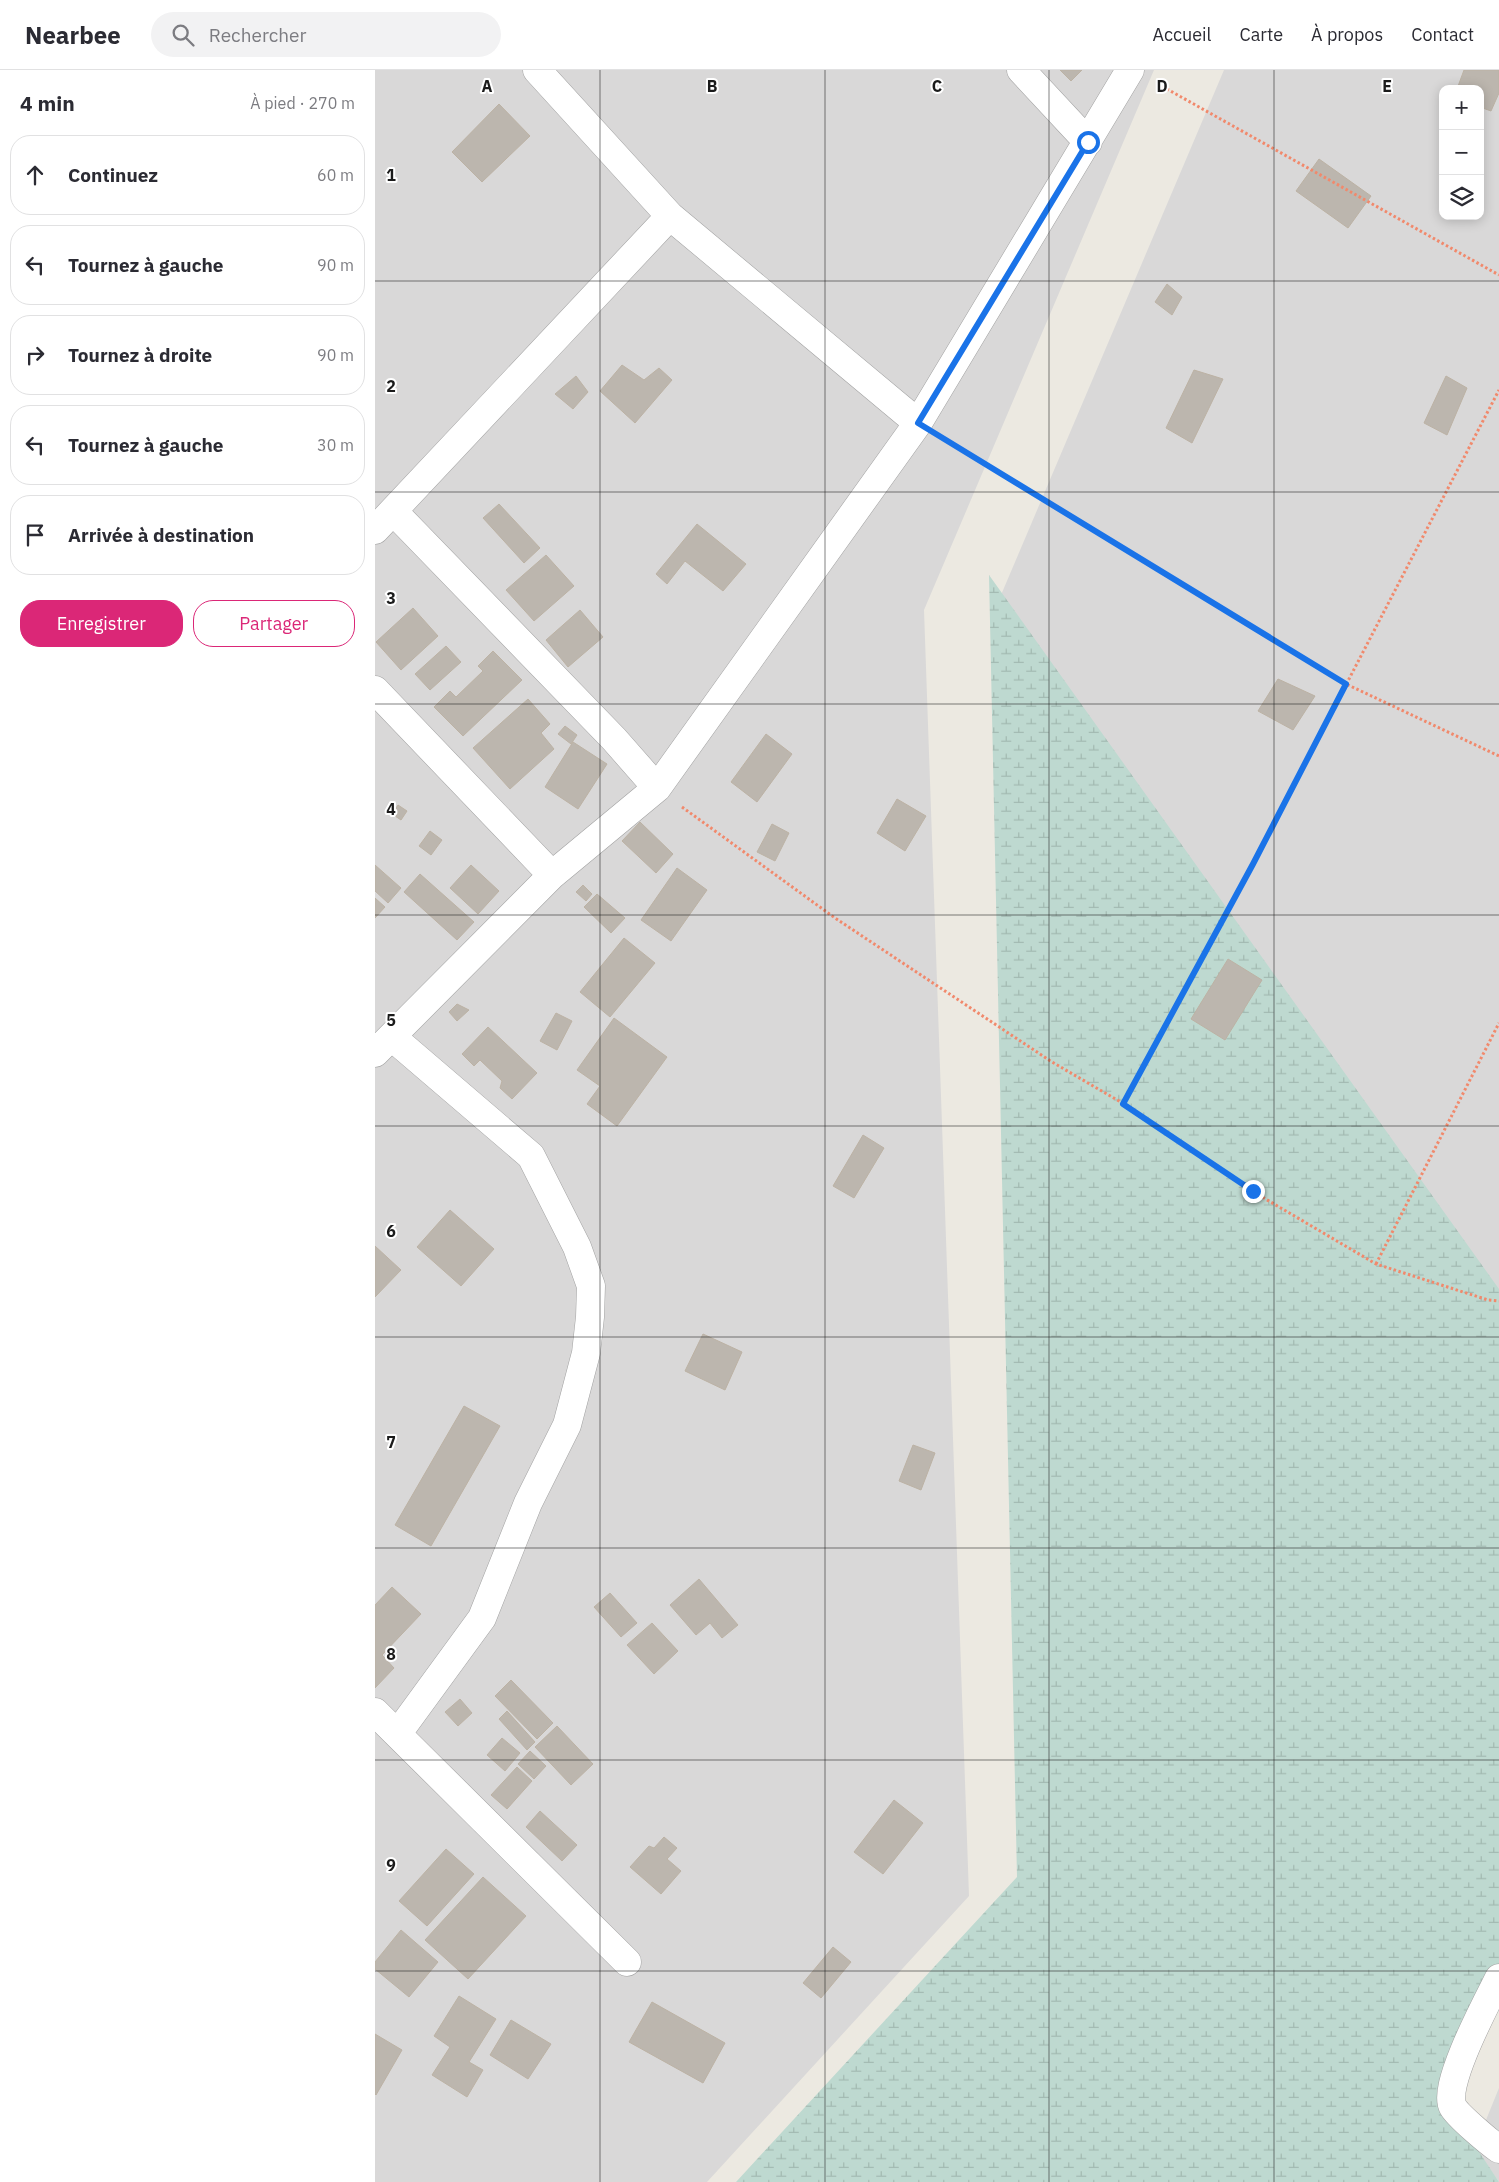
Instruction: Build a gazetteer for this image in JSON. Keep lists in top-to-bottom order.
{
  "page": {
    "header": "Nearbee",
    "search": "Rechercher",
    "nav": [
      "Accueil",
      "Carte",
      "À propos",
      "Contact"
    ],
    "heading": ["4 min", "À pied · 270 m"],
    "map_buttons": ["+", "−"],
    "list": [
      ["Continuez", "60 m"],
      ["Tournez à gauche", "90 m"],
      ["Tournez à droite", "90 m"],
      ["Tournez à gauche", "30 m"],
      "Arrivée à destination"
    ],
    "buttons": ["Enregistrer", "Partager"]
  },
  "grid": {
    "columns": [
      "A",
      "B",
      "C",
      "D",
      "E"
    ],
    "rows": [
      "1",
      "2",
      "3",
      "4",
      "5",
      "6",
      "7",
      "8",
      "9"
    ]
  }
}
